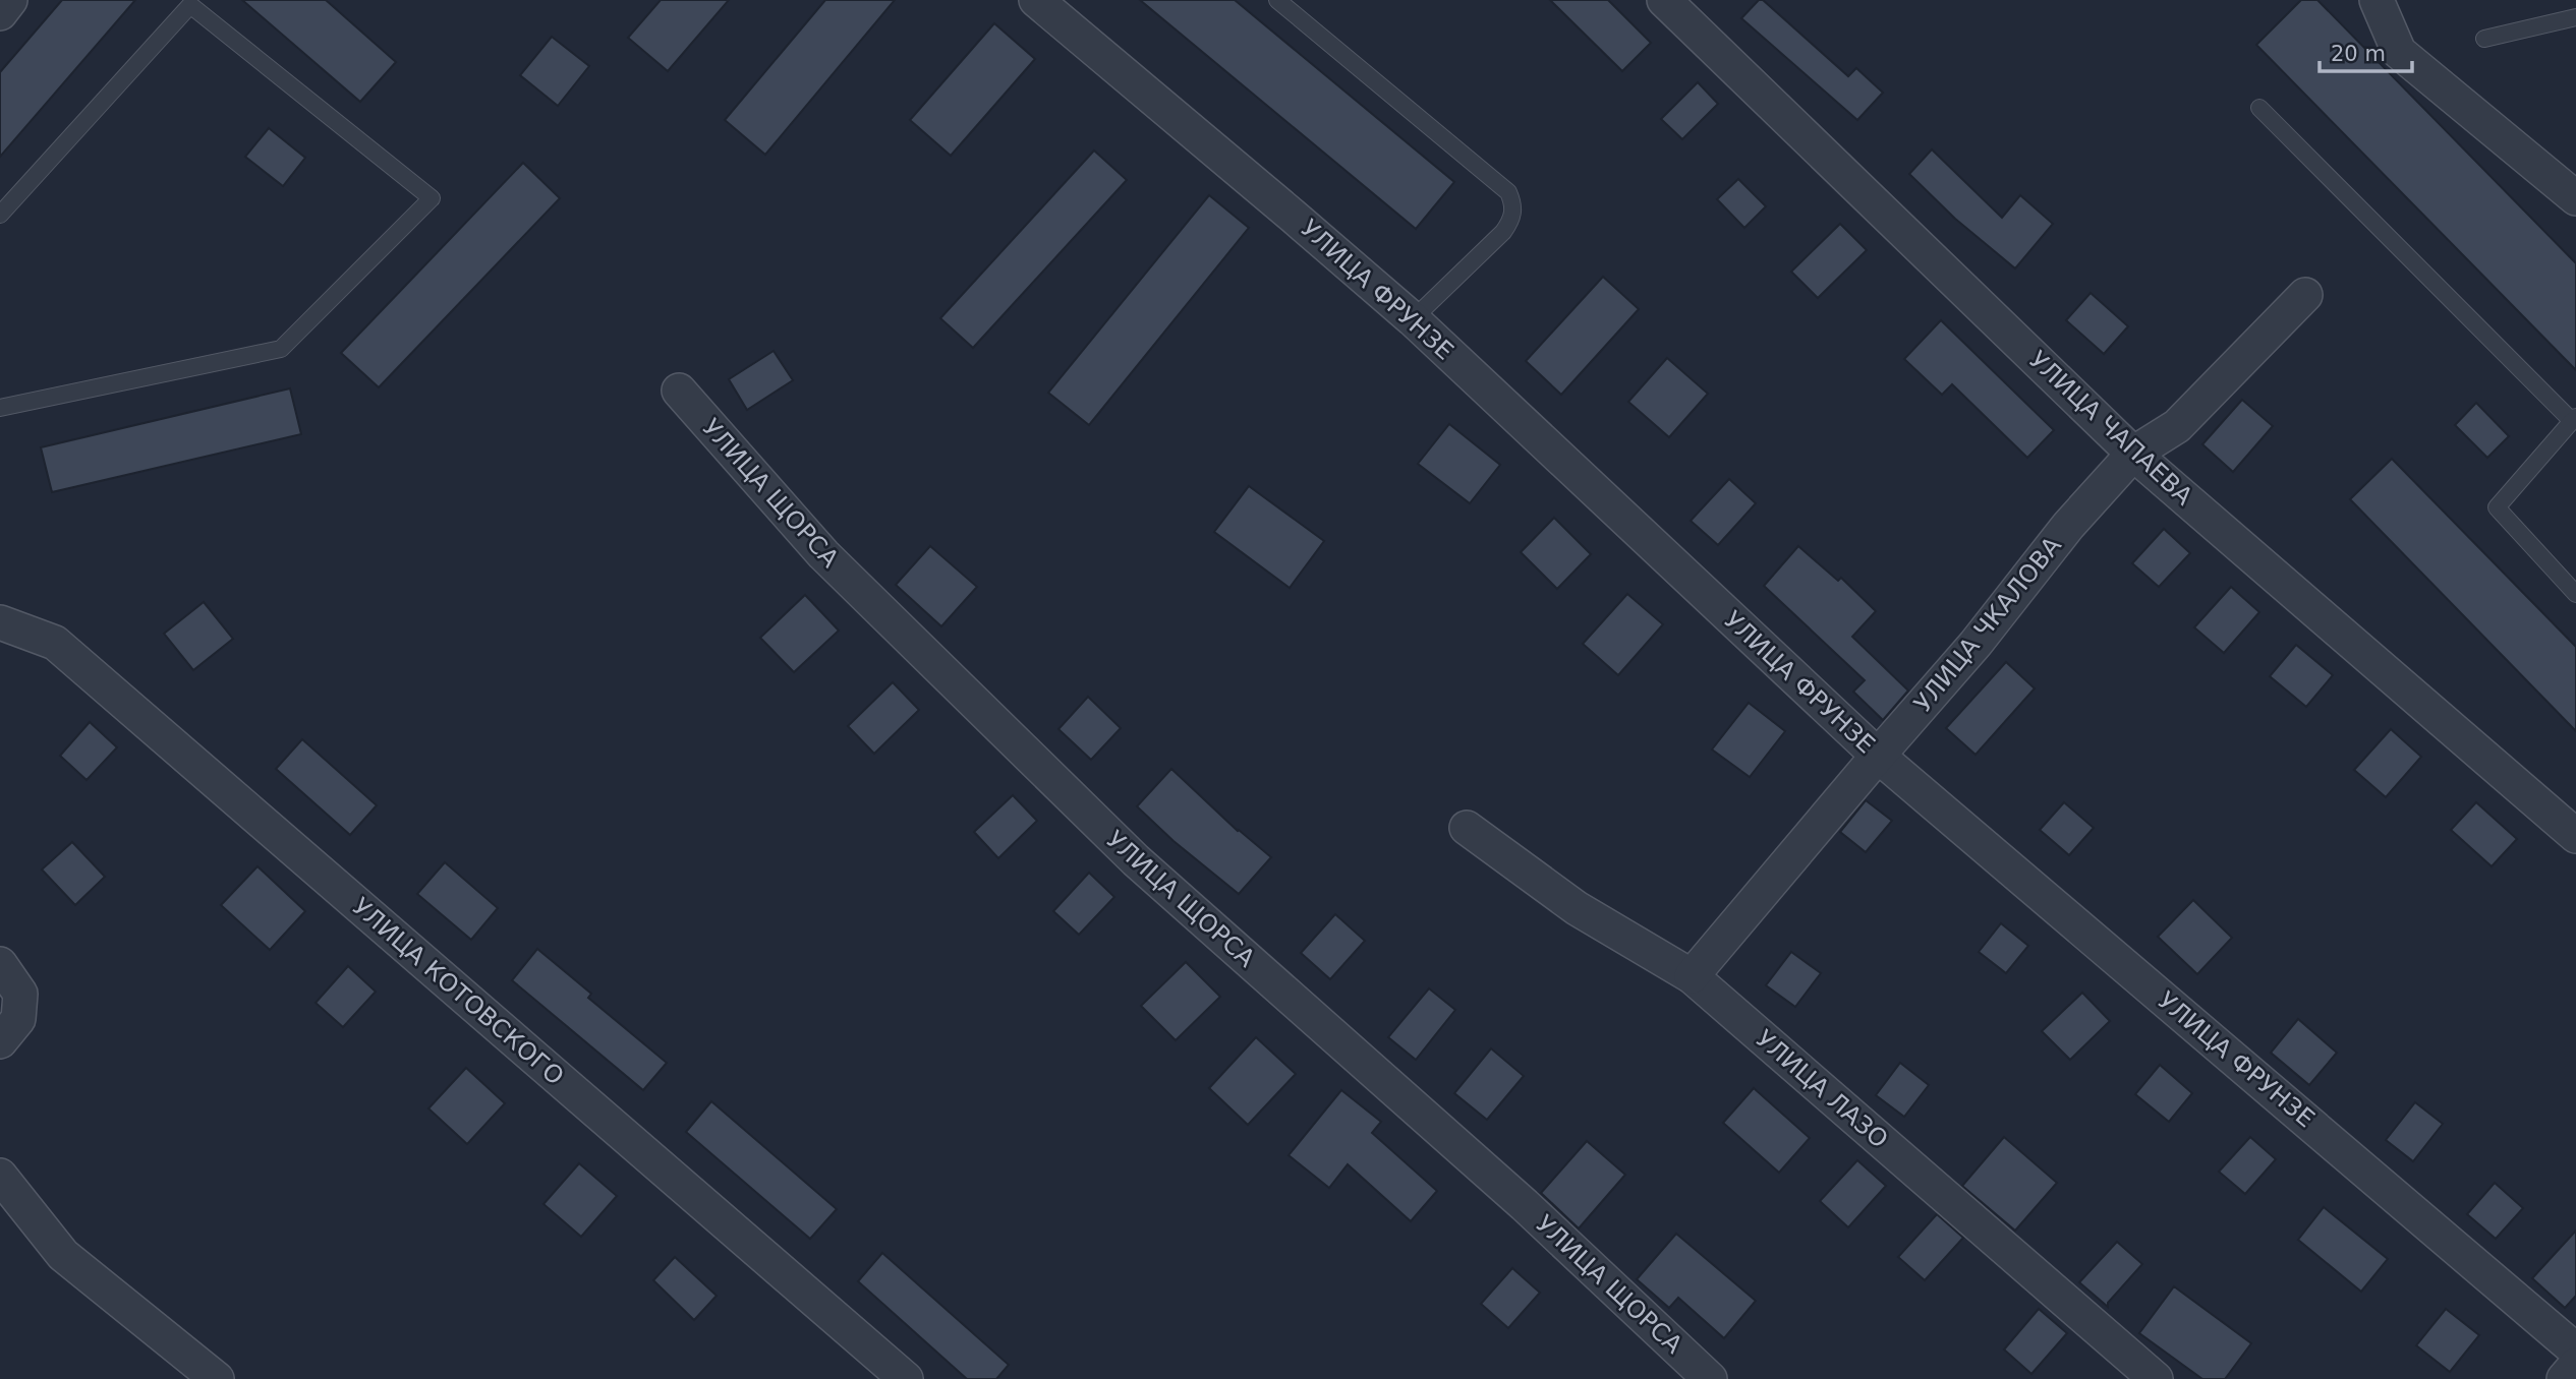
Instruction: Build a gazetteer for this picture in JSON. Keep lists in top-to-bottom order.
{
  "streets": {
    "street": [
      "УЛИЦА ФРУНЗЕ",
      "УЛИЦА ЧАПАЕВА",
      "УЛИЦА ЩОРСА",
      "УЛИЦА ЧКАЛОВА",
      "УЛИЦА КОТОВСКОГО",
      "УЛИЦА ЛАЗО"
    ]
  },
  "crossings": [
    ["УЛИЦА ФРУНЗЕ", "УЛИЦА ЧКАЛОВА"],
    ["УЛИЦА ЧАПАЕВА", "УЛИЦА ЧКАЛОВА"],
    ["УЛИЦА ЧКАЛОВА", "УЛИЦА ЛАЗО"]
  ],
  "scale_bar": "20 m"
}
